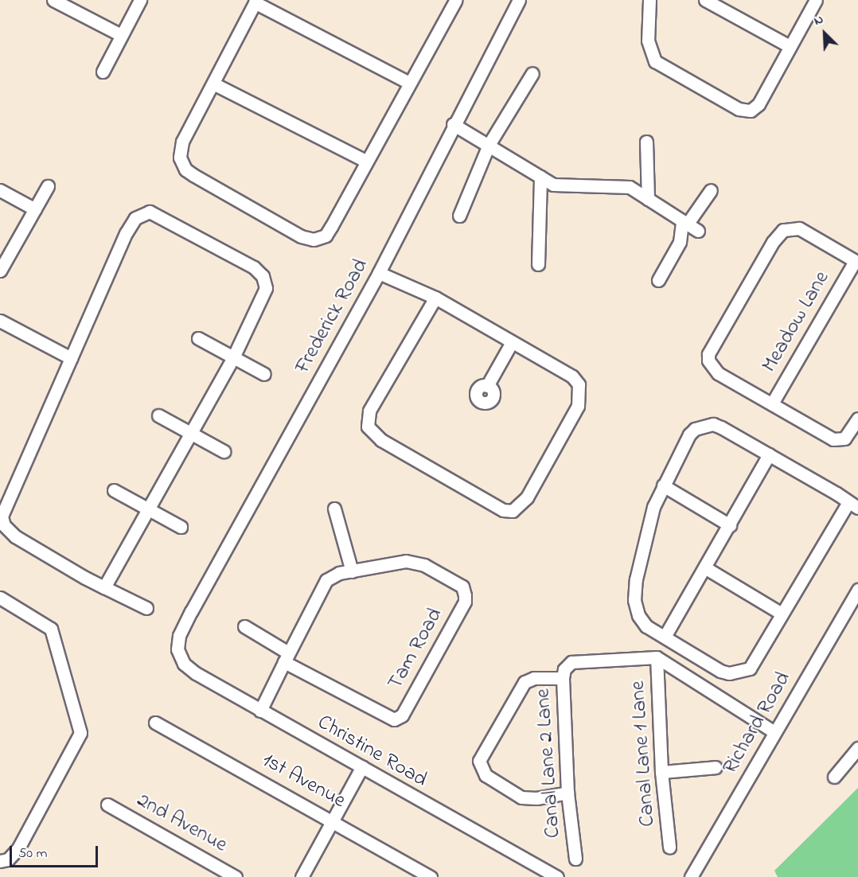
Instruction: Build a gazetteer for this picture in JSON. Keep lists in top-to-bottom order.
{
  "streets": {
    "street": [
      "Frederick Road",
      "Meadow Lane",
      "Tam Road",
      "Richard Road",
      "Christine Road",
      "Canal Lane 1 Lane",
      "Canal Lane 2 Lane",
      "1st Avenue",
      "2nd Avenue"
    ]
  },
  "crossings": [
    ["Frederick Road", "Christine Road"],
    ["Tam Road", "Christine Road"],
    ["Canal Lane 1 Lane", "Canal Lane 2 Lane"]
  ],
  "scale_bar": "50 m",
  "north": "top left"
}
